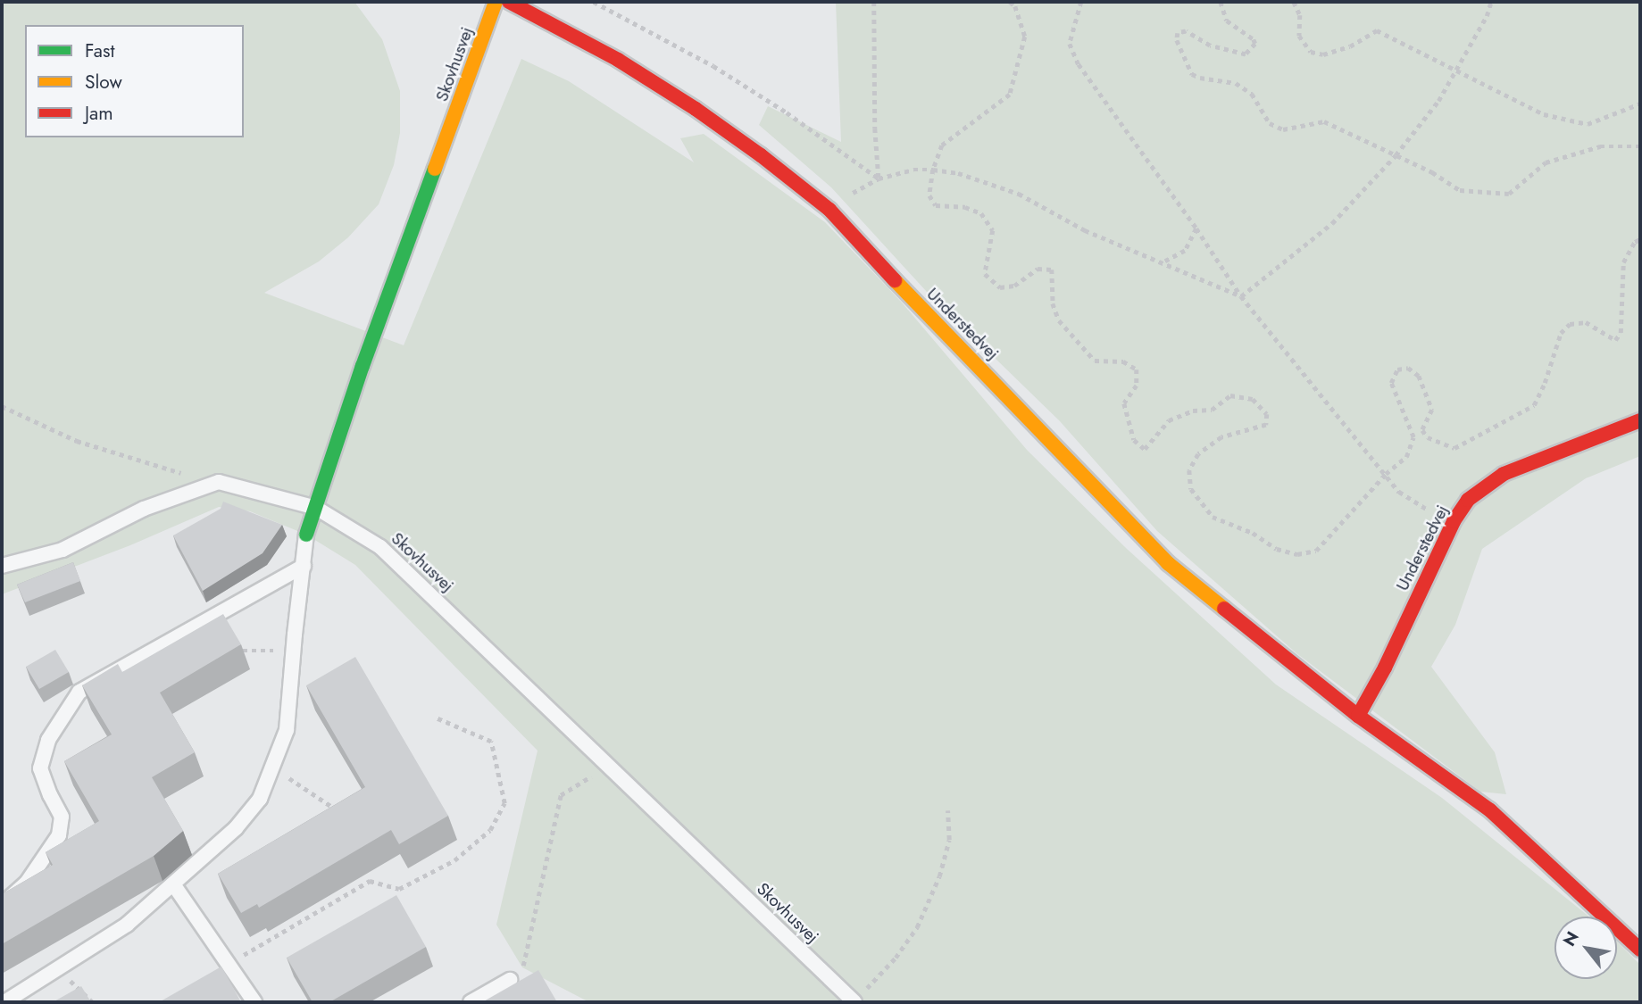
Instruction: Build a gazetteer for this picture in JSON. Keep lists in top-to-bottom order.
{
  "streets": {
    "street": ["Skovhusvej", "Understedvej"]
  },
  "legend": ["Fast", "Slow", "Jam"],
  "north": "top left"
}
